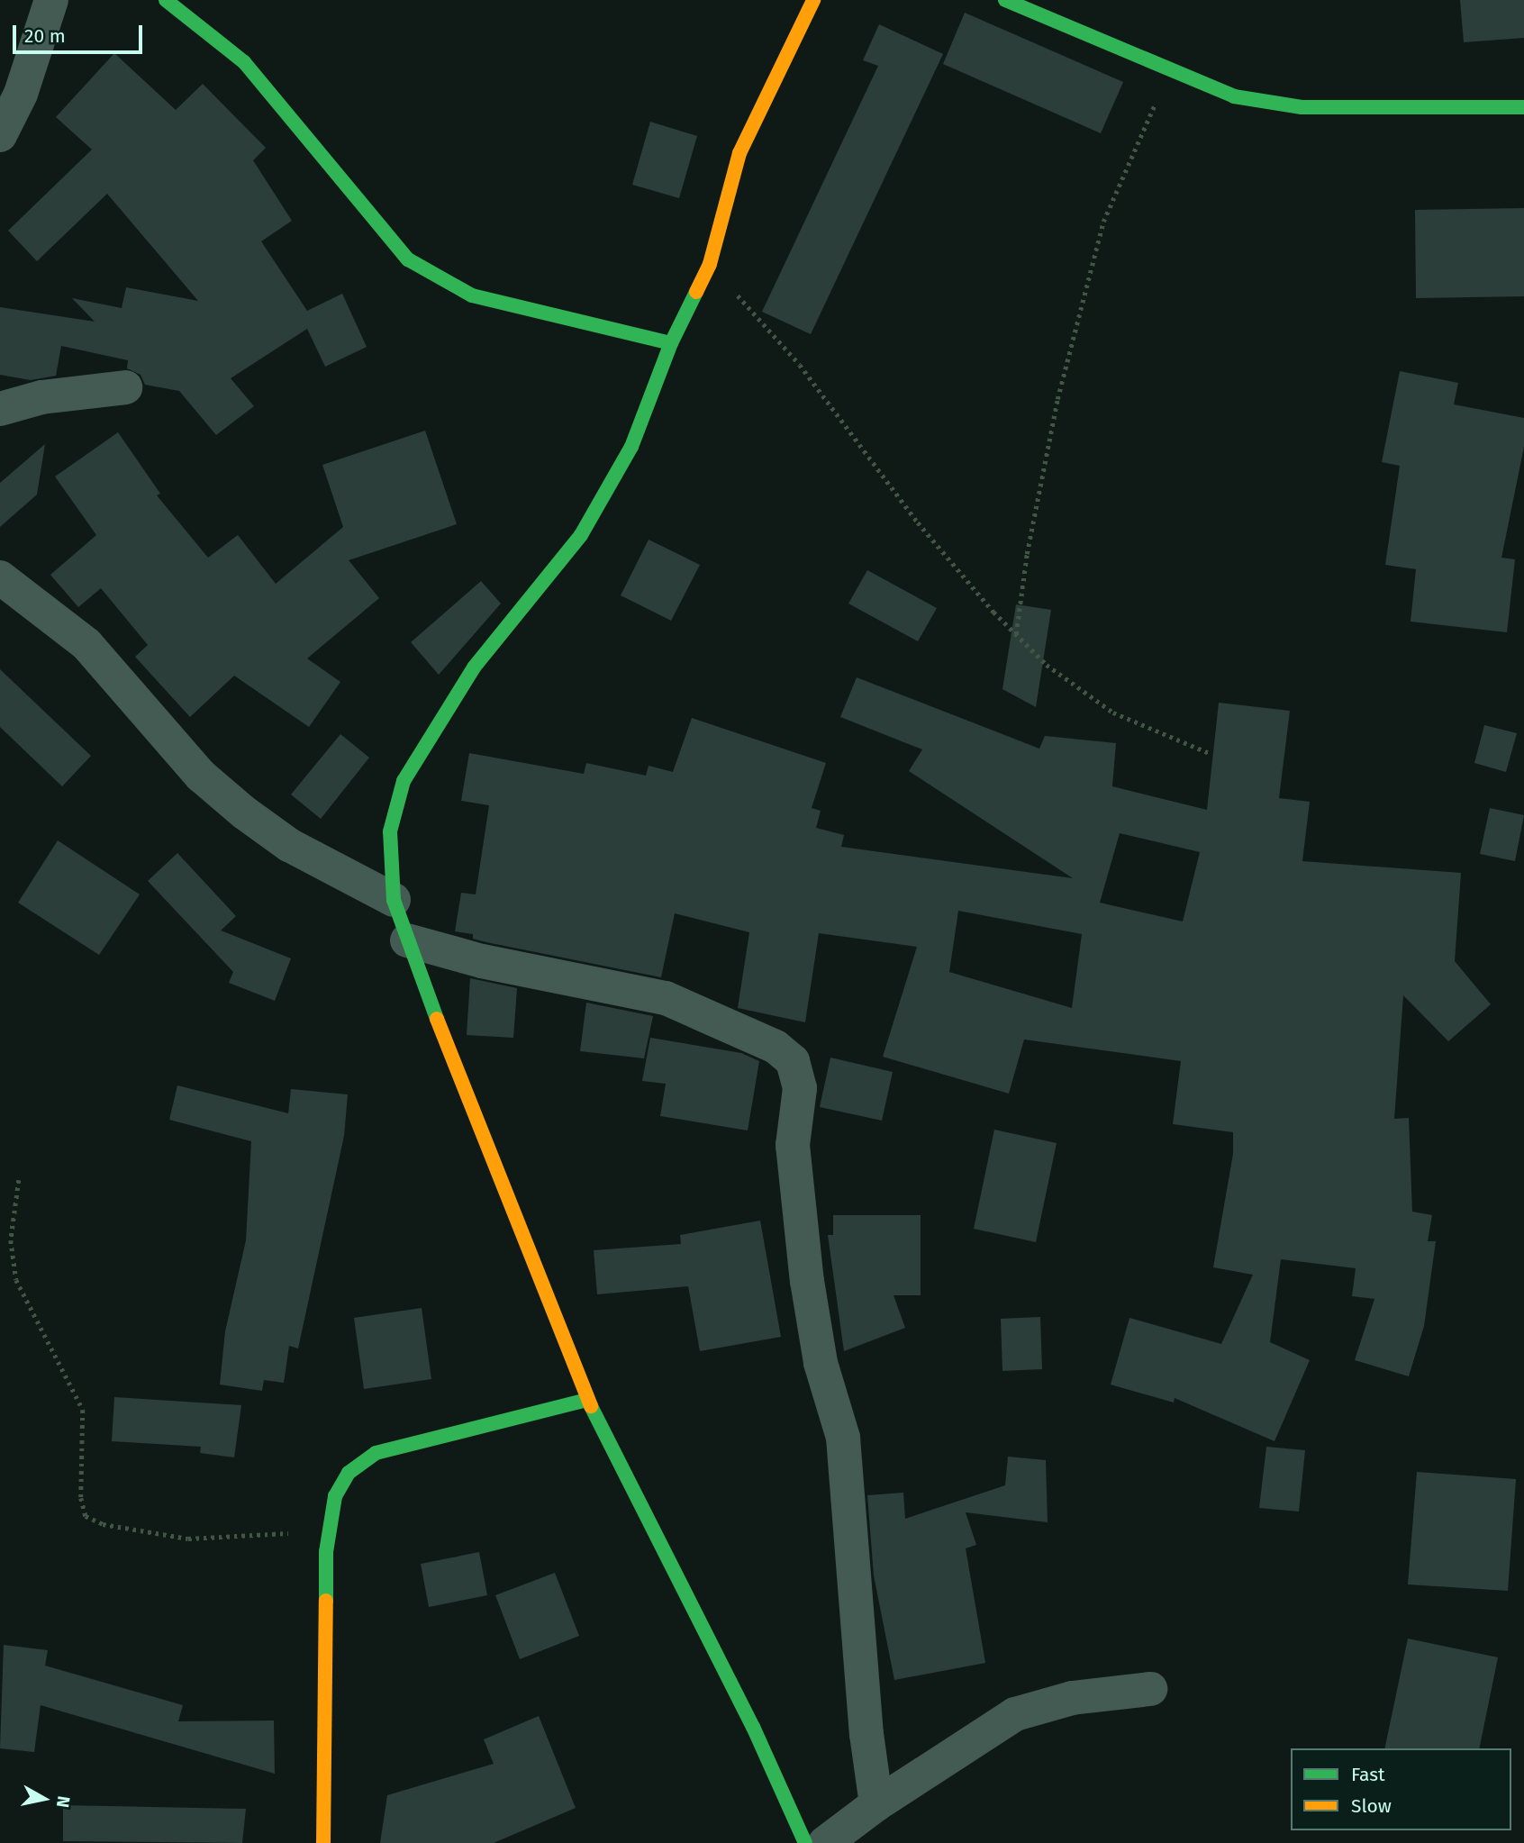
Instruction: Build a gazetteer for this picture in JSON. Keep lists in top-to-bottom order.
{
  "legend": ["Fast", "Slow"],
  "scale_bar": "20 m",
  "north": "right"
}
